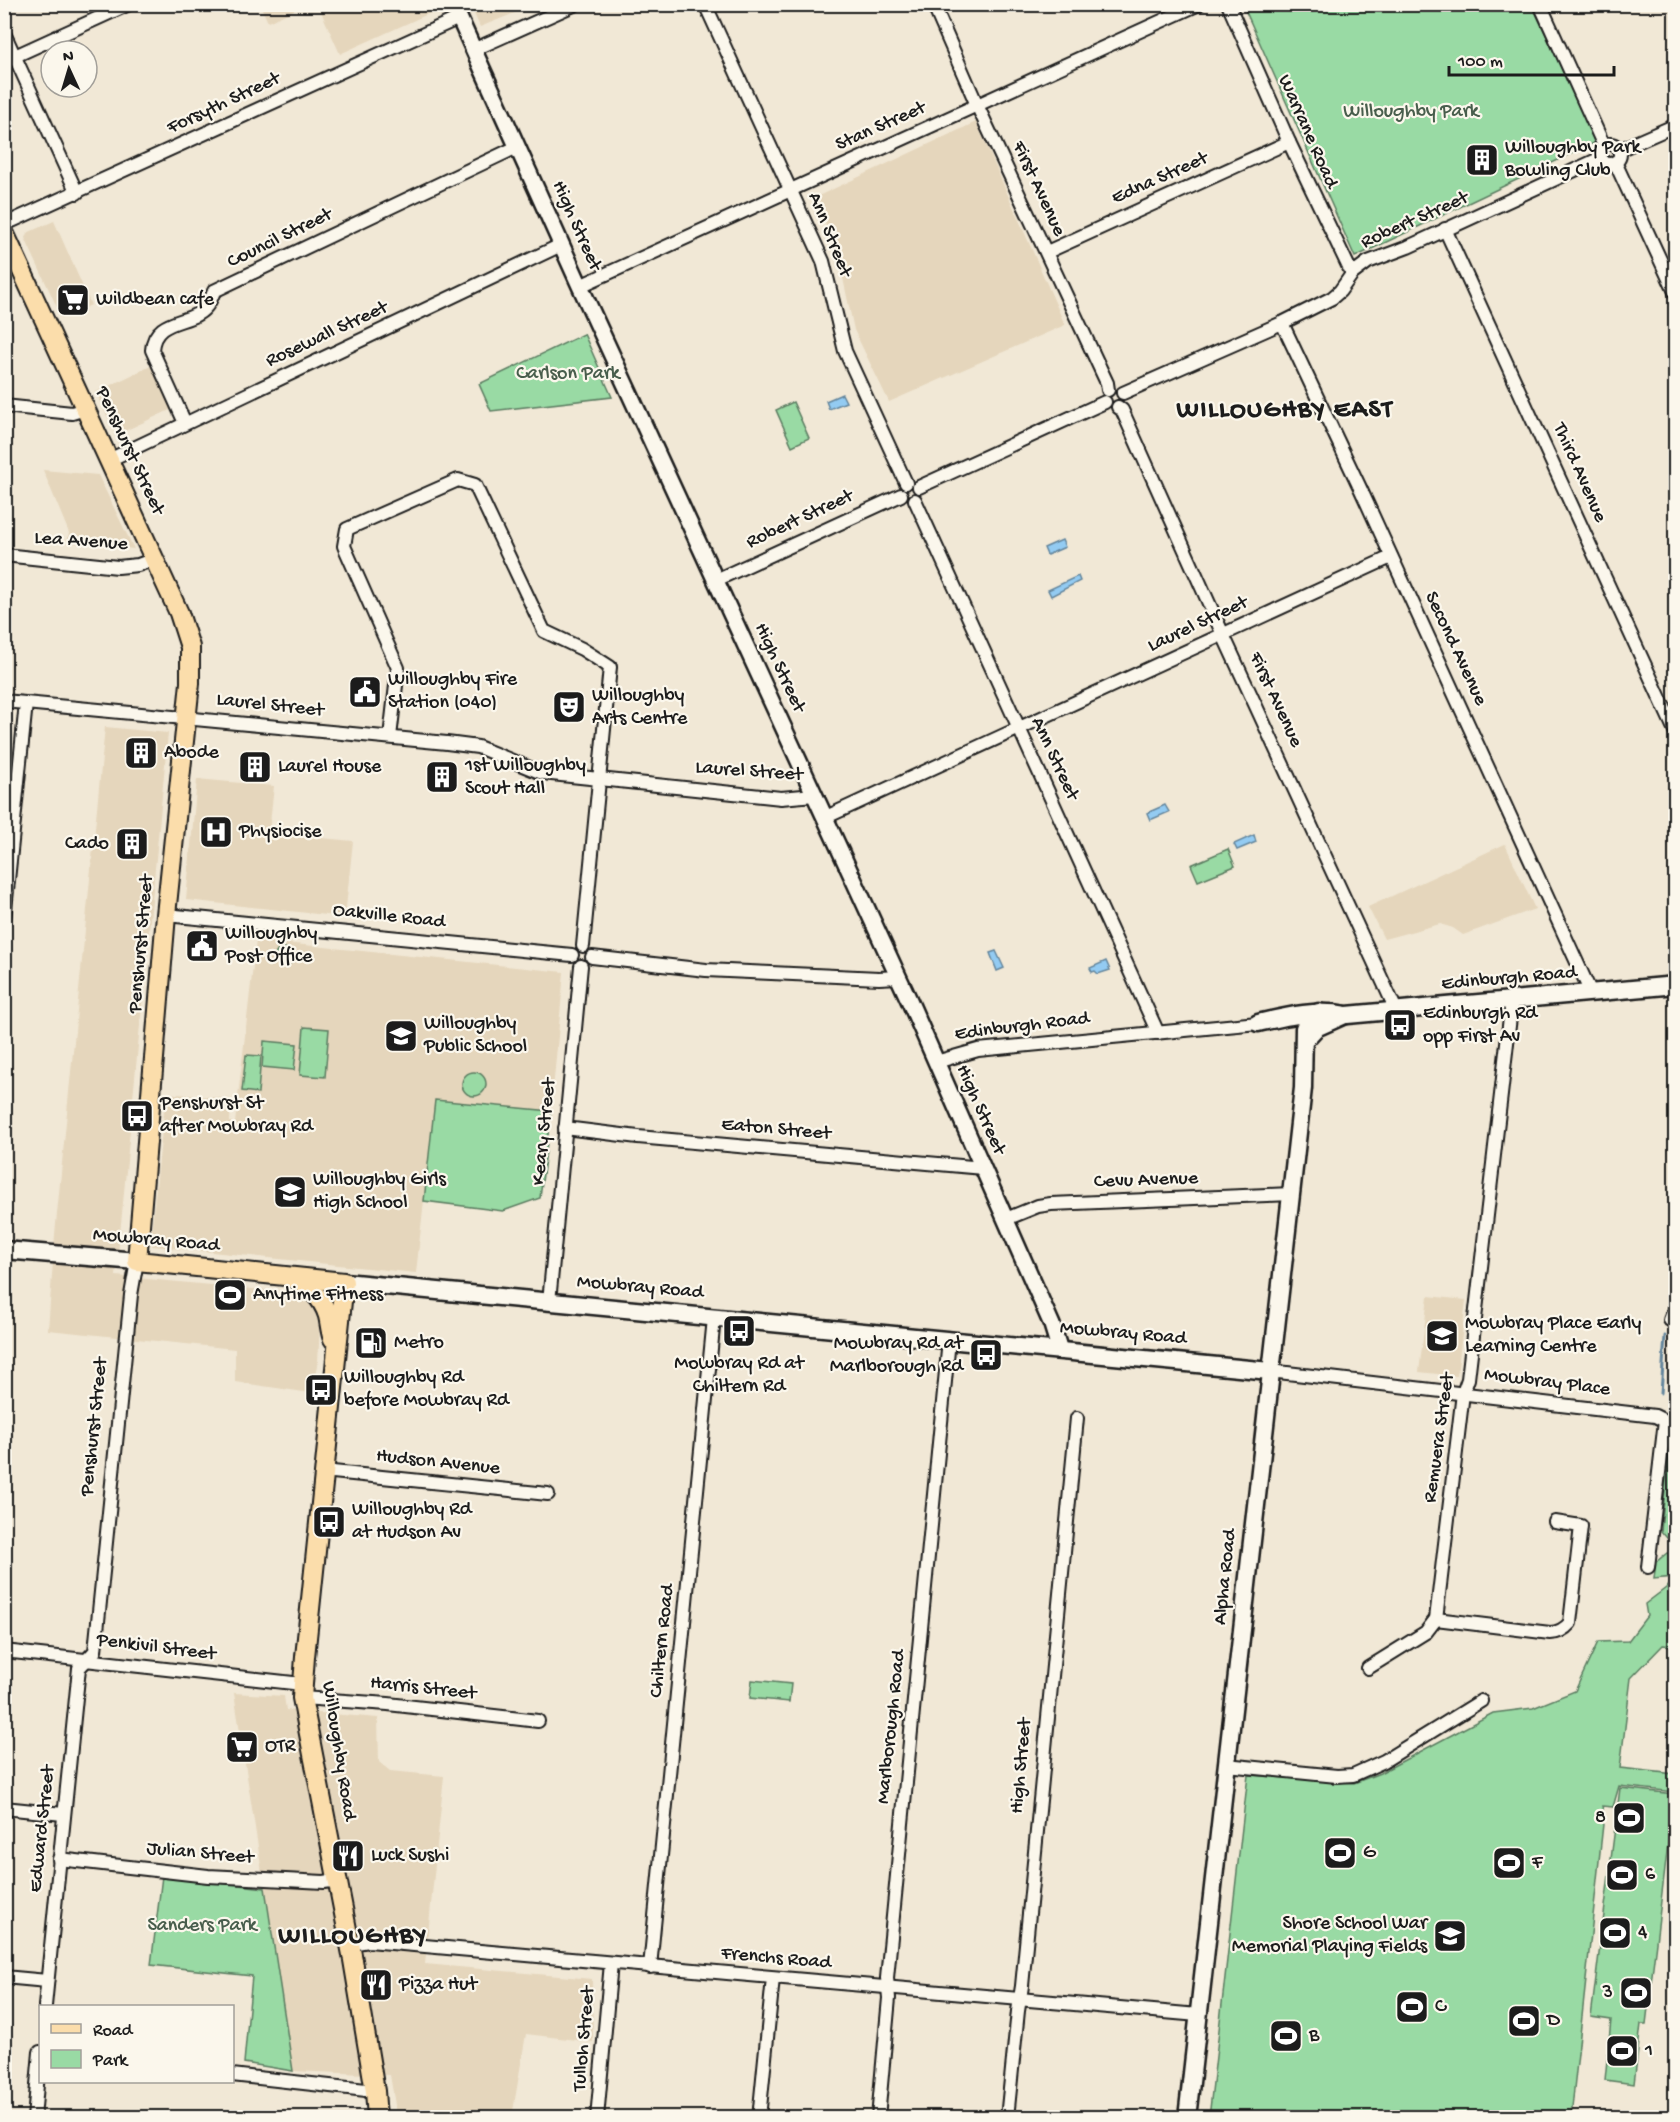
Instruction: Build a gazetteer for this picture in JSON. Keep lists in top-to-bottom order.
{
  "streets": {
    "main road": [
      "Penshurst Street",
      "Edinburgh Road",
      "Mowbray Road",
      "Alpha Road",
      "Willoughby Road"
    ],
    "street": [
      "Forsyth Street",
      "Stan Street",
      "Warrane Road",
      "Edna Street",
      "First Avenue",
      "Robert Street",
      "High Street",
      "Ann Street",
      "Council Street",
      "Rosewall Street",
      "Third Avenue",
      "Lea Avenue",
      "Laurel Street",
      "Second Avenue",
      "Oakville Road",
      "Eaton Street",
      "Keary Street",
      "Cevu Avenue",
      "Mowbray Place",
      "Remuera Street",
      "Hudson Avenue",
      "Chiltern Road",
      "Penkivil Street",
      "Harris Street",
      "Marlborough Road",
      "Edward Street",
      "Julian Street",
      "Frenchs Road",
      "Tulloh Street"
    ]
  },
  "crossings": [
    ["Forsyth Street", "High Street"],
    ["Stan Street", "First Avenue"],
    ["Stan Street", "High Street"],
    ["Stan Street", "Ann Street"],
    ["Warrane Road", "Edna Street"],
    ["Warrane Road", "Robert Street"],
    ["Edna Street", "First Avenue"],
    ["First Avenue", "Robert Street"],
    ["First Avenue", "Laurel Street"],
    ["First Avenue", "Edinburgh Road"],
    ["Robert Street", "High Street"],
    ["Robert Street", "Third Avenue"],
    ["Robert Street", "Second Avenue"],
    ["High Street", "Council Street"],
    ["High Street", "Rosewall Street"],
    ["High Street", "Laurel Street"],
    ["High Street", "Edinburgh Road"],
    ["High Street", "Eaton Street"],
    ["High Street", "Cevu Avenue"],
    ["High Street", "Mowbray Road"],
    ["High Street", "Frenchs Road"],
    ["Ann Street", "Laurel Street"],
    ["Ann Street", "Edinburgh Road"],
    ["Council Street", "Rosewall Street"],
    ["Rosewall Street", "Penshurst Street"],
    ["Penshurst Street", "Lea Avenue"],
    ["Penshurst Street", "Laurel Street"],
    ["Penshurst Street", "Oakville Road"],
    ["Penshurst Street", "Mowbray Road"],
    ["Penshurst Street", "Penkivil Street"],
    ["Penshurst Street", "Edward Street"],
    ["Laurel Street", "Second Avenue"],
    ["Second Avenue", "Edinburgh Road"],
    ["Oakville Road", "Keary Street"],
    ["Edinburgh Road", "Remuera Street"],
    ["Edinburgh Road", "Alpha Road"],
    ["Eaton Street", "Keary Street"],
    ["Keary Street", "Mowbray Road"],
    ["Cevu Avenue", "Alpha Road"],
    ["Mowbray Road", "Mowbray Place"],
    ["Mowbray Road", "Alpha Road"],
    ["Mowbray Road", "Chiltern Road"],
    ["Mowbray Road", "Marlborough Road"],
    ["Mowbray Road", "Willoughby Road"],
    ["Mowbray Place", "Remuera Street"],
    ["Mowbray Place", "Alpha Road"],
    ["Hudson Avenue", "Willoughby Road"],
    ["Alpha Road", "Frenchs Road"],
    ["Chiltern Road", "Frenchs Road"],
    ["Penkivil Street", "Harris Street"],
    ["Penkivil Street", "Willoughby Road"],
    ["Penkivil Street", "Edward Street"],
    ["Harris Street", "Willoughby Road"],
    ["Marlborough Road", "Frenchs Road"],
    ["Willoughby Road", "Julian Street"],
    ["Willoughby Road", "Frenchs Road"],
    ["Edward Street", "Julian Street"],
    ["Frenchs Road", "Tulloh Street"]
  ],
  "districts": ["WILLOUGHBY EAST", "WILLOUGHBY"],
  "parks": ["Willoughby Park", "Carlson Park", "Sanders Park"],
  "places": {
    "building": [
      "Willoughby Park Bowling Club",
      "Abode",
      "Laurel House",
      "1st Willoughby Scout Hall",
      "Cado"
    ],
    "supermarket": ["Wildbean cafe", "OTR"],
    "public building": ["Willoughby Fire Station (040)", "Willoughby Post Office"],
    "theatre": ["Willoughby Arts Centre"],
    "hospital": ["Physiocise"],
    "bus stop": [
      "Edinburgh Rd opp First Av",
      "Penshurst St after Mowbray Rd",
      "Mowbray Rd at Chiltern Rd",
      "Mowbray Rd at Marlborough Rd",
      "Willoughby Rd before Mowbray Rd",
      "Willoughby Rd at Hudson Av"
    ],
    "school or university": [
      "Willoughby Public School",
      "Willoughby Girls High School",
      "Mowbray Place Early Learning Centre",
      "Shore School War Memorial Playing Fields"
    ],
    "sports": [
      "Anytime Fitness",
      "8",
      "G",
      "F",
      "6",
      "4",
      "3",
      "C",
      "D",
      "B",
      "1"
    ],
    "fuel station": ["Metro"],
    "restaurant": ["Luck Sushi", "Pizza Hut"]
  },
  "legend": ["Road", "Park"],
  "scale_bar": "100 m",
  "north": "top"
}
